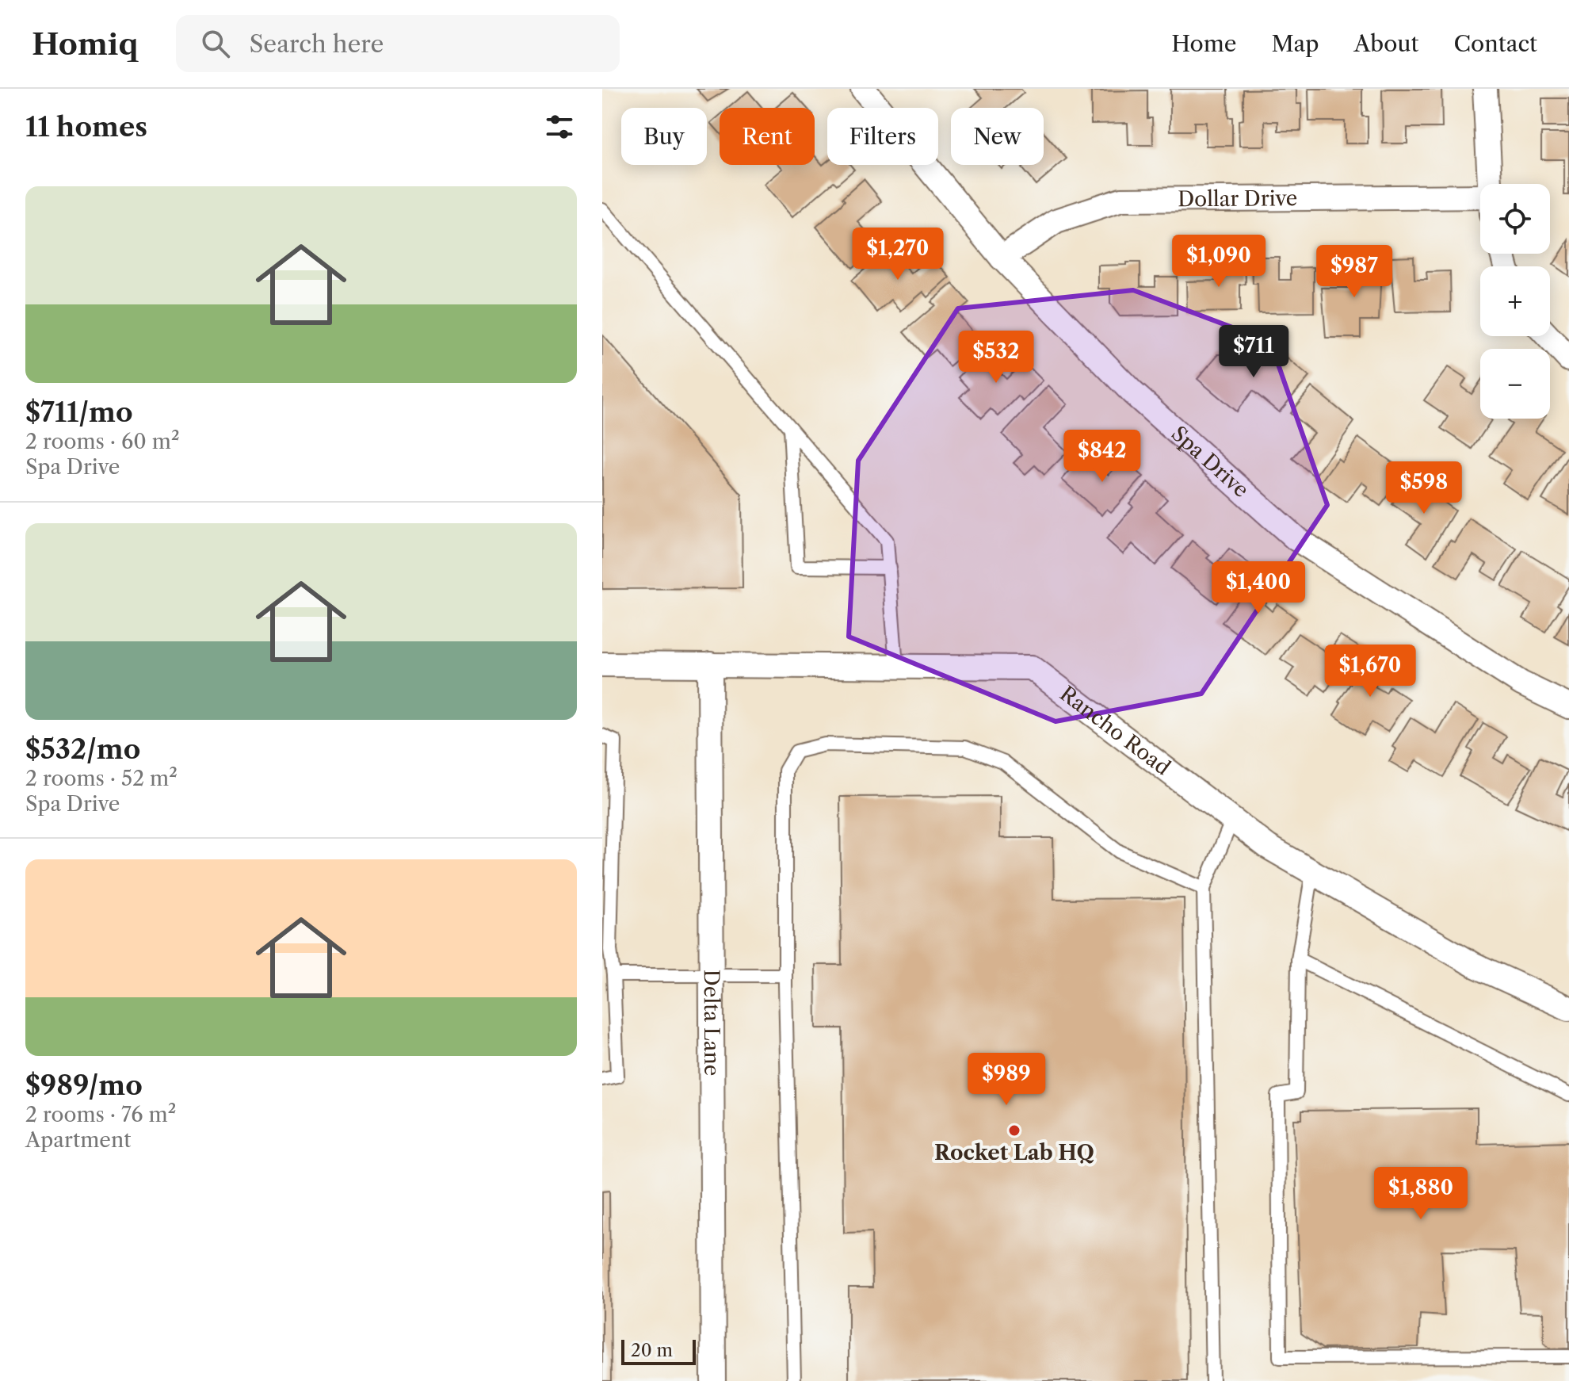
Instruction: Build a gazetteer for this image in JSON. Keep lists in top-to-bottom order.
{
  "streets": {
    "street": [
      "Dollar Drive",
      "Spa Drive",
      "Rancho Road",
      "Delta Lane"
    ]
  },
  "crossings": [
    ["Dollar Drive", "Spa Drive"],
    ["Rancho Road", "Delta Lane"]
  ],
  "places": ["Rocket Lab HQ"],
  "scale_bar": "20 m",
  "page": {
    "header": "Homiq",
    "search": "Search here",
    "nav": [
      "Home",
      "Map",
      "About",
      "Contact"
    ],
    "heading": "11 homes",
    "chip": [
      "Buy",
      "Rent",
      "Filters",
      "New"
    ],
    "list": [
      {
        "name": "$711/mo",
        "note": "2 rooms · 60 m² · Spa Drive"
      },
      {
        "name": "$532/mo",
        "note": "2 rooms · 52 m² · Spa Drive"
      },
      {
        "name": "$989/mo",
        "note": "2 rooms · 76 m² · Apartment"
      }
    ],
    "map_buttons": ["+", "−"],
    "price": [
      "$1,270",
      "$1,090",
      "$987",
      "$711",
      "$532",
      "$842",
      "$598",
      "$1,400",
      "$1,670",
      "$989",
      "$1,880"
    ],
    "scale": "20 m"
  }
}
